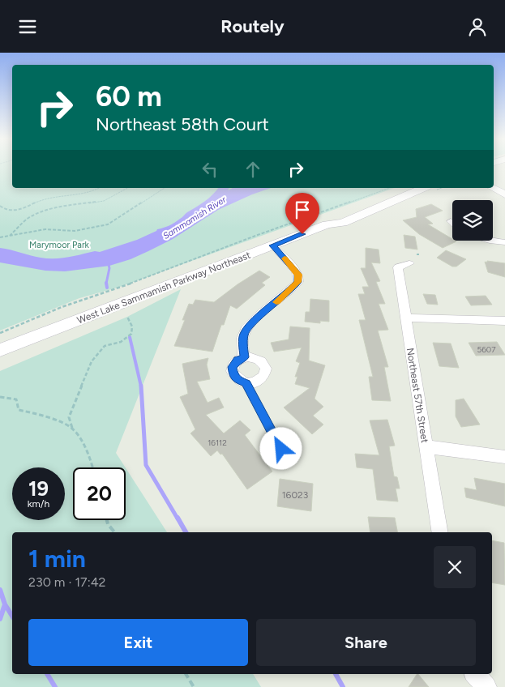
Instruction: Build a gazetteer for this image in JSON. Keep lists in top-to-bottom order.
{
  "streets": {
    "main road": ["West Lake Sammamish Parkway Northeast"],
    "street": ["Northeast 57th Street"]
  },
  "water": ["Sammamish River"],
  "parks": ["Marymoor Park"],
  "house_numbers": ["5607", "16112", "16023"],
  "page": {
    "header": "Routely",
    "turn": ["60 m", "Northeast 58th Court"],
    "speed": "19 km/h",
    "limit": "20",
    "heading": ["1 min", "230 m · 17:42"],
    "buttons": ["Exit", "Share"]
  }
}
